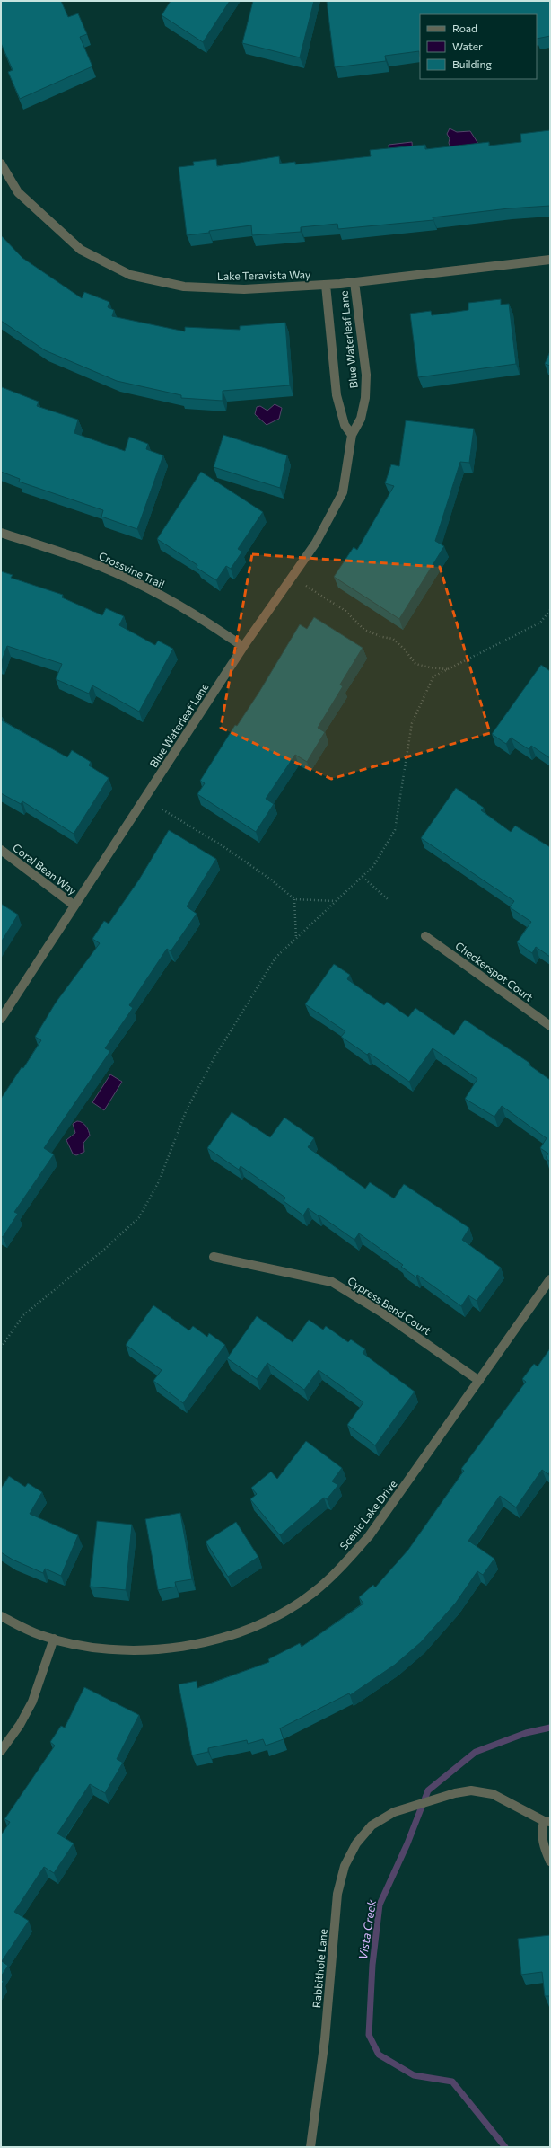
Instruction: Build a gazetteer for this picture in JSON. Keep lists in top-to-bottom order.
{
  "streets": {
    "street": [
      "Lake Teravista Way",
      "Blue Waterleaf Lane",
      "Crossvine Trail",
      "Coral Bean Way",
      "Checkerspot Court",
      "Cypress Bend Court",
      "Scenic Lake Drive",
      "Rabbithole Lane"
    ]
  },
  "crossings": [
    ["Lake Teravista Way", "Blue Waterleaf Lane"],
    ["Blue Waterleaf Lane", "Crossvine Trail"],
    ["Blue Waterleaf Lane", "Coral Bean Way"],
    ["Cypress Bend Court", "Scenic Lake Drive"]
  ],
  "water": ["Vista Creek"],
  "legend": ["Road", "Water", "Building"]
}
